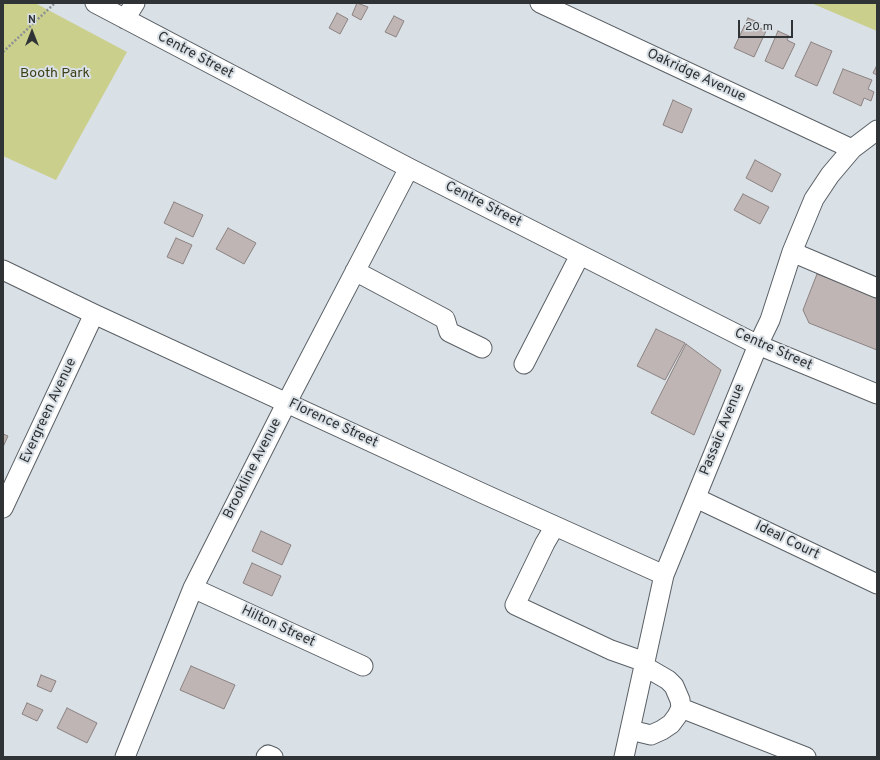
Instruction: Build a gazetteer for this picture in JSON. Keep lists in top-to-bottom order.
{
  "streets": {
    "street": [
      "Centre Street",
      "Oakridge Avenue",
      "Evergreen Avenue",
      "Florence Street",
      "Passaic Avenue",
      "Brookline Avenue",
      "Ideal Court",
      "Hilton Street"
    ]
  },
  "crossings": [
    ["Centre Street", "Passaic Avenue"],
    ["Centre Street", "Brookline Avenue"],
    ["Oakridge Avenue", "Passaic Avenue"],
    ["Evergreen Avenue", "Florence Street"],
    ["Florence Street", "Passaic Avenue"],
    ["Florence Street", "Brookline Avenue"],
    ["Passaic Avenue", "Ideal Court"],
    ["Brookline Avenue", "Hilton Street"]
  ],
  "parks": ["Booth Park"],
  "scale_bar": "20 m",
  "north": "top"
}
